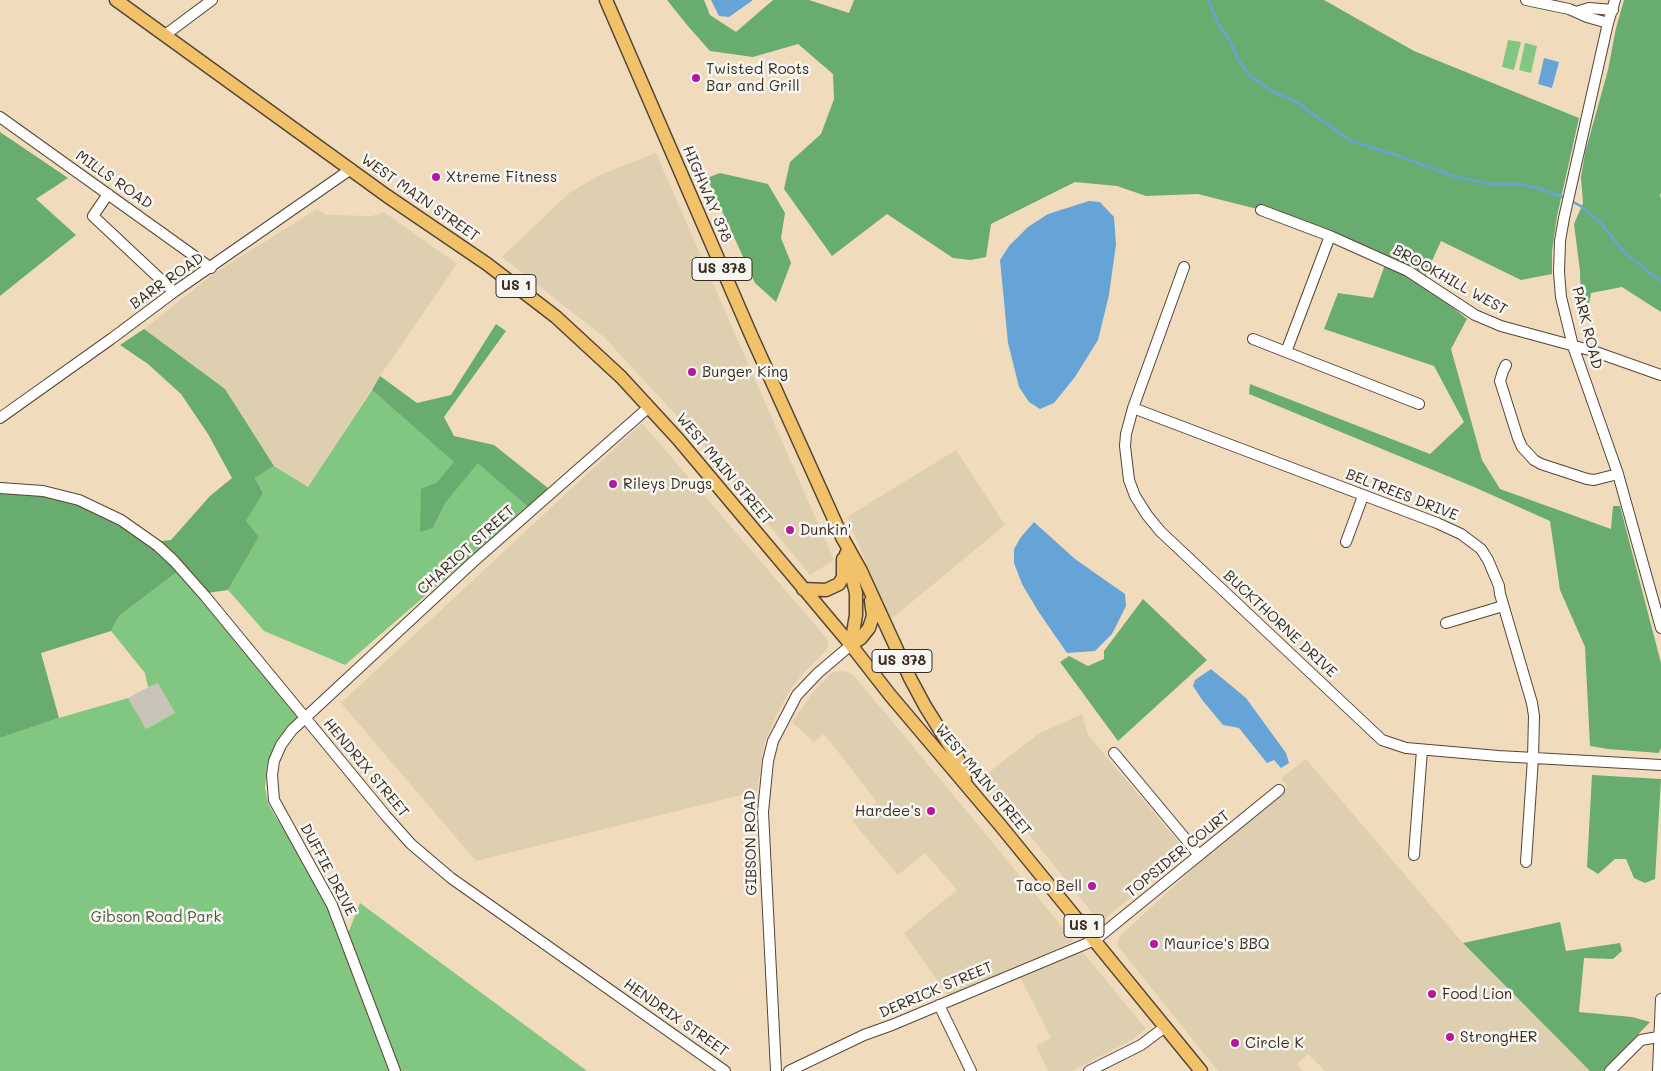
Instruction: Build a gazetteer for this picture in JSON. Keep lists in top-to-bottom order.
{
  "streets": {
    "main road": [
      "HIGHWAY 378",
      "WEST MAIN STREET",
      "US 378",
      "US 1"
    ],
    "street": [
      "MILLS ROAD",
      "BROOKHILL WEST",
      "BARR ROAD",
      "PARK ROAD",
      "BELTREES DRIVE",
      "CHARIOT STREET",
      "BUCKTHORNE DRIVE",
      "HENDRIX STREET",
      "GIBSON ROAD",
      "TOPSIDER COURT",
      "DUFFIE DRIVE",
      "DERRICK STREET"
    ]
  },
  "crossings": [
    ["MILLS ROAD", "BARR ROAD"],
    ["HIGHWAY 378", "US 378"],
    ["WEST MAIN STREET", "US 378"],
    ["WEST MAIN STREET", "BARR ROAD"],
    ["WEST MAIN STREET", "CHARIOT STREET"],
    ["WEST MAIN STREET", "GIBSON ROAD"],
    ["WEST MAIN STREET", "TOPSIDER COURT"],
    ["WEST MAIN STREET", "DERRICK STREET"],
    ["US 378", "GIBSON ROAD"],
    ["BROOKHILL WEST", "PARK ROAD"],
    ["BELTREES DRIVE", "BUCKTHORNE DRIVE"],
    ["CHARIOT STREET", "HENDRIX STREET"],
    ["CHARIOT STREET", "DUFFIE DRIVE"],
    ["HENDRIX STREET", "DUFFIE DRIVE"],
    ["TOPSIDER COURT", "DERRICK STREET"]
  ],
  "parks": ["Gibson Road Park"],
  "places": [
    "Twisted Roots Bar and Grill",
    "Xtreme Fitness",
    "Burger King",
    "Rileys Drugs",
    "Dunkin'",
    "Hardee's",
    "Taco Bell",
    "Maurice's BBQ",
    "Food Lion",
    "StrongHER",
    "Circle K"
  ]
}
